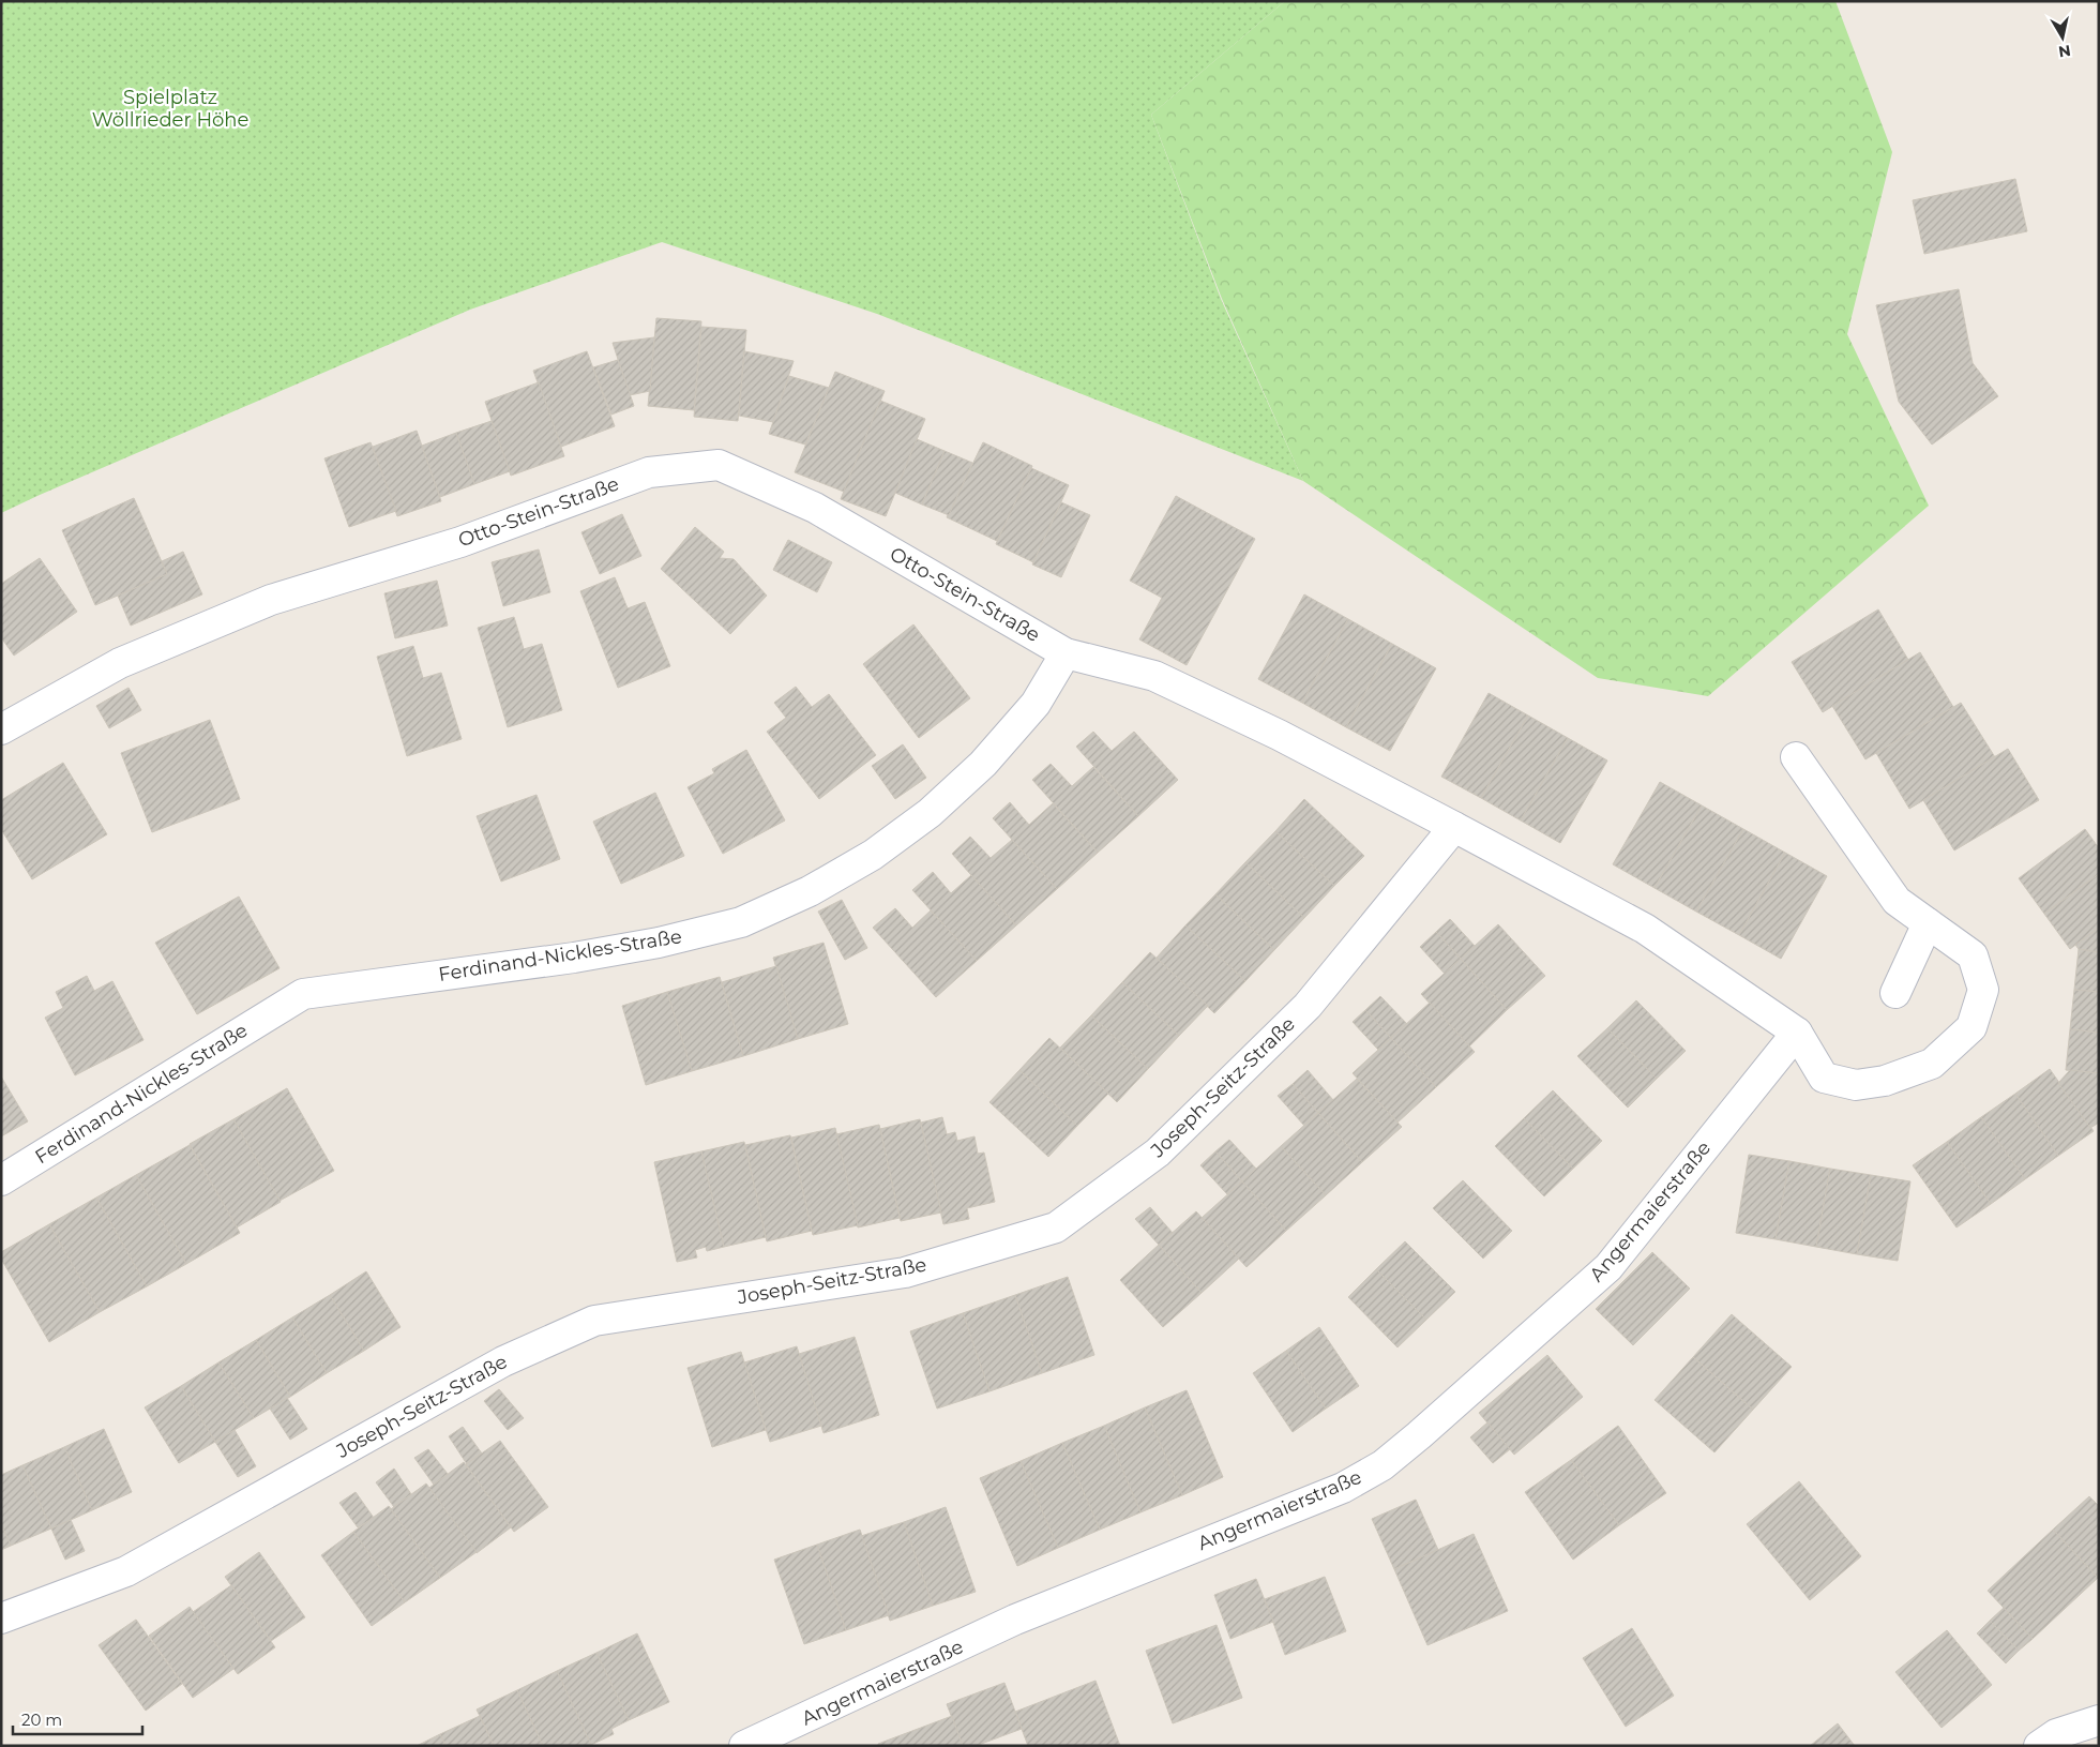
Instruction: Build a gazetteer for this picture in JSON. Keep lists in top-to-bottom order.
{
  "streets": {
    "street": [
      "Otto-Stein-Straße",
      "Ferdinand-Nickles-Straße",
      "Joseph-Seitz-Straße",
      "Angermaierstraße"
    ]
  },
  "crossings": [
    ["Otto-Stein-Straße", "Ferdinand-Nickles-Straße"]
  ],
  "parks": ["Spielplatz Wöllrieder Höhe"],
  "scale_bar": "20 m",
  "north": "bottom"
}
